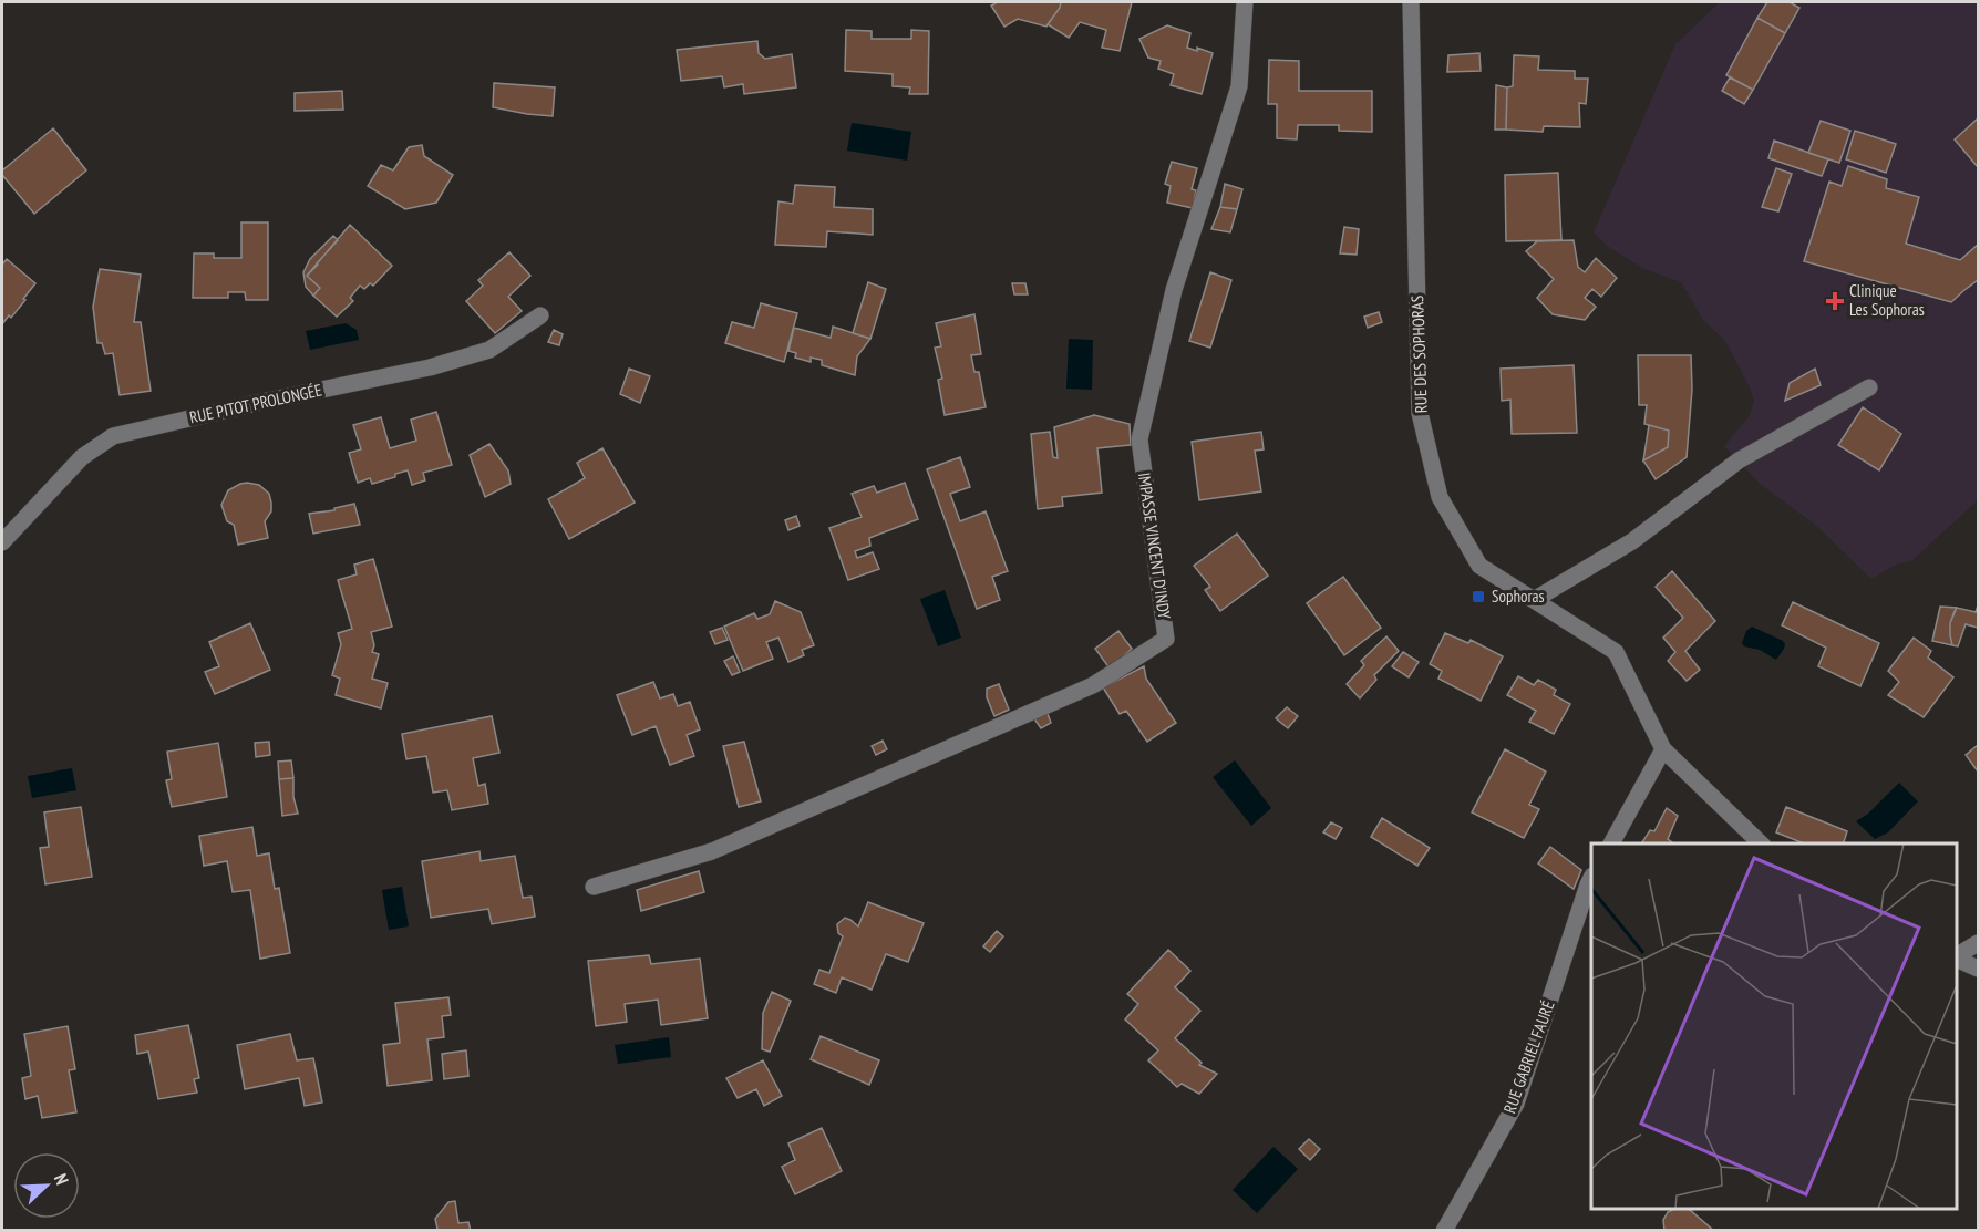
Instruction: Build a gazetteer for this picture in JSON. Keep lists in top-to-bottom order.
{
  "streets": {
    "street": [
      "RUE DES SOPHORAS",
      "RUE PITOT PROLONGÉE",
      "IMPASSE VINCENT D'INDY",
      "RUE GABRIEL FAURÉ"
    ]
  },
  "places": {
    "health": ["Clinique Les Sophoras"],
    "transit": ["Sophoras"]
  },
  "north": "top right"
}
